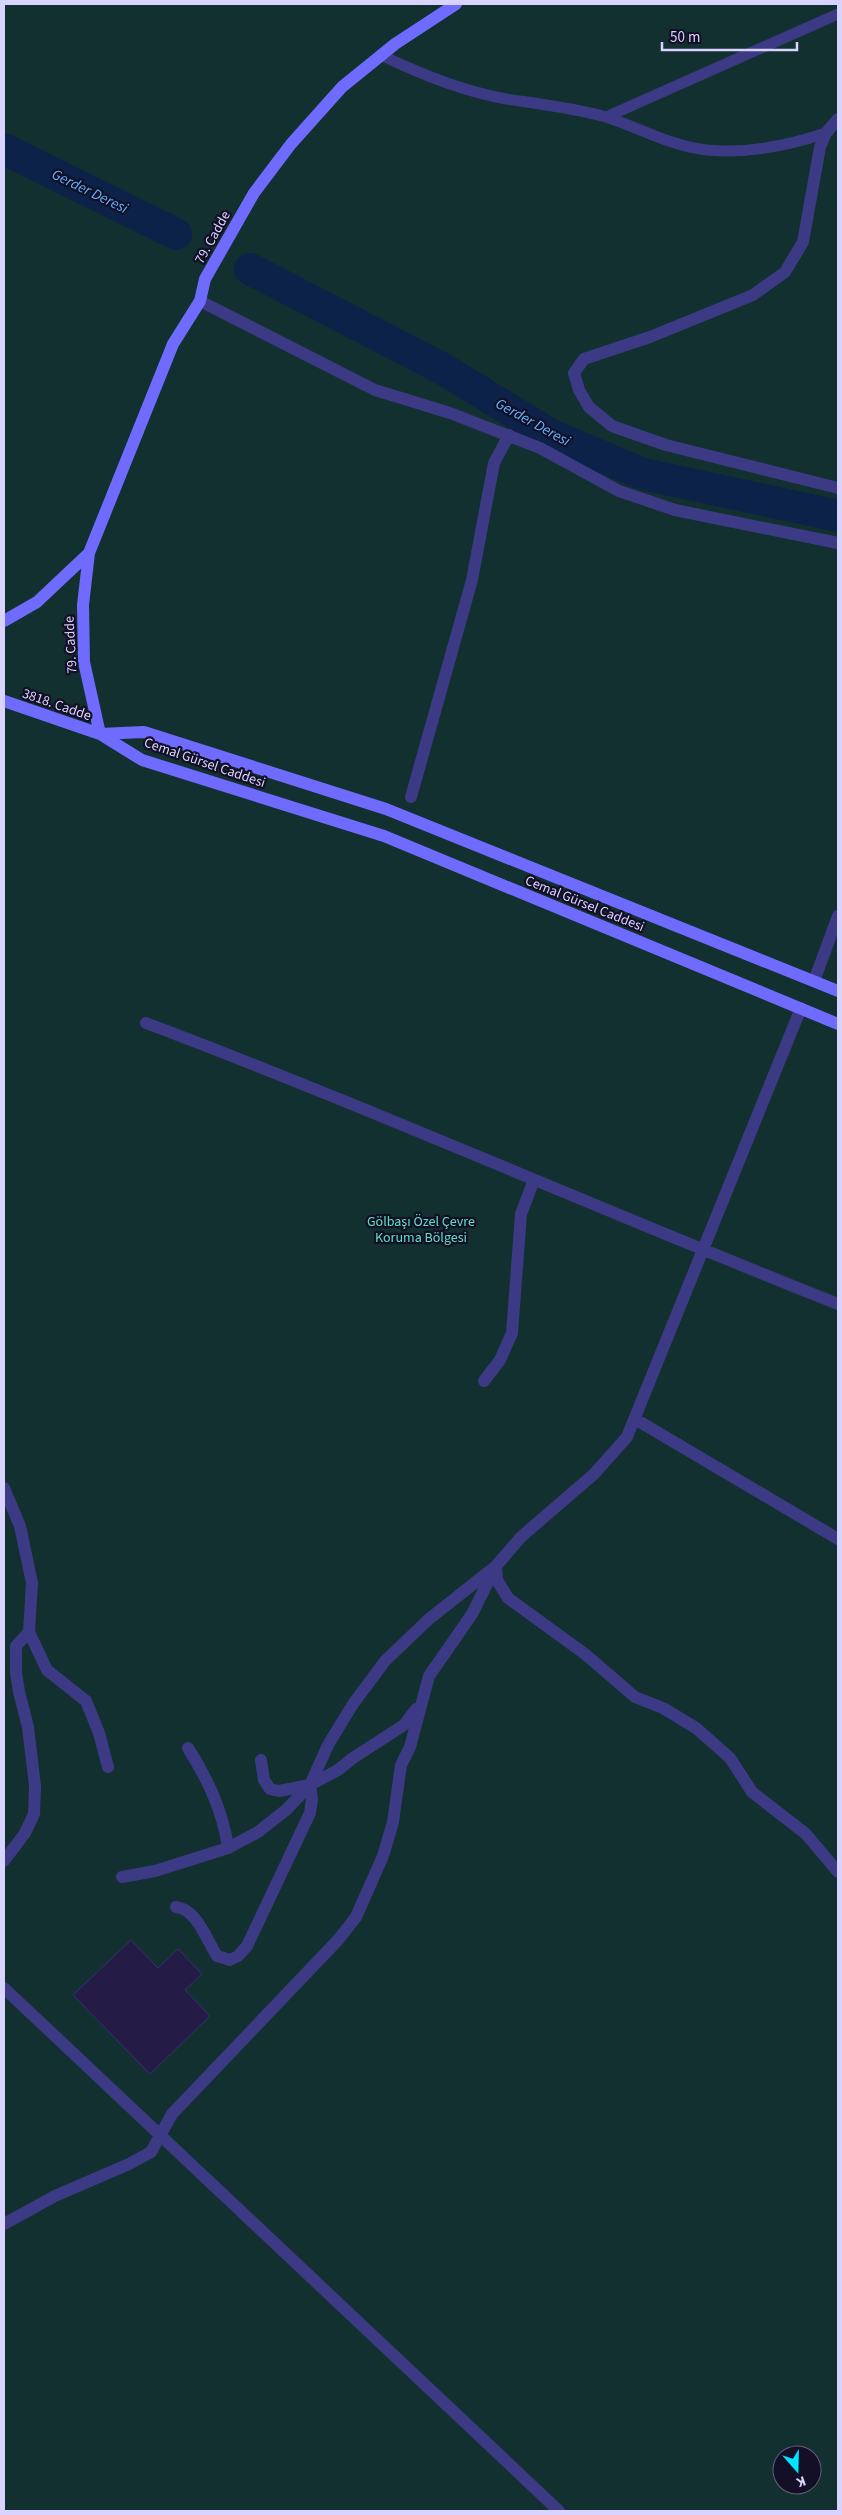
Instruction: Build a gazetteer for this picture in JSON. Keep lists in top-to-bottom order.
{
  "streets": {
    "street": ["79. Cadde", "3818. Cadde", "Cemal Gürsel Caddesi"]
  },
  "crossings": [
    ["79. Cadde", "3818. Cadde"],
    ["79. Cadde", "Cemal Gürsel Caddesi"],
    ["3818. Cadde", "Cemal Gürsel Caddesi"]
  ],
  "water": ["Gerder Deresi"],
  "parks": ["Gölbaşı Özel Çevre Koruma Bölgesi"],
  "scale_bar": "50 m",
  "north": "bottom"
}
